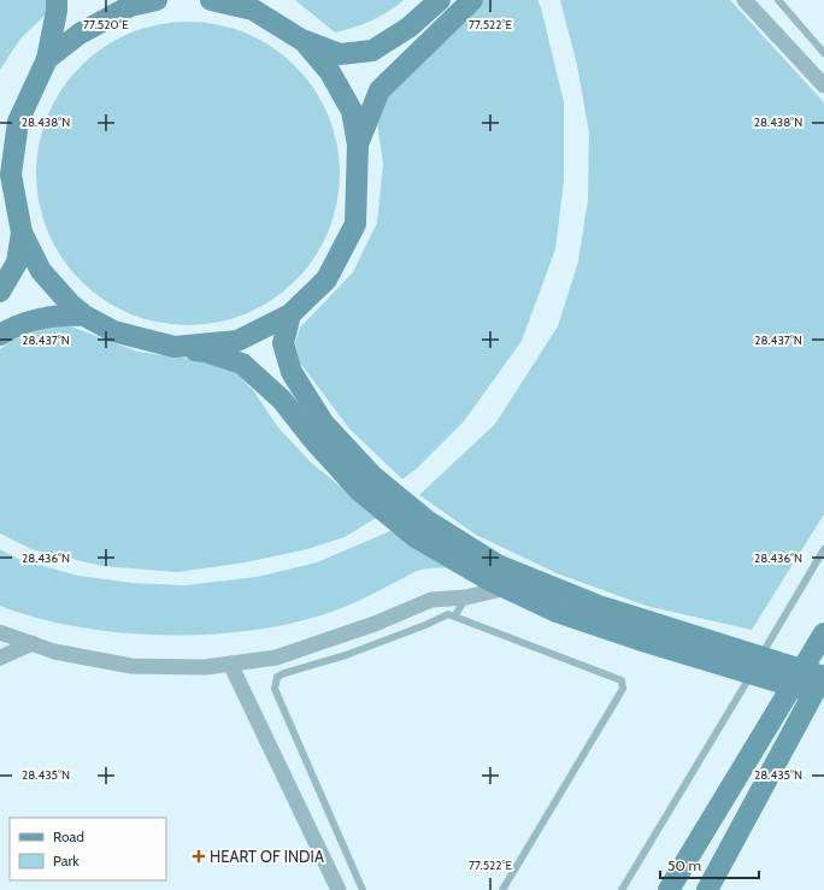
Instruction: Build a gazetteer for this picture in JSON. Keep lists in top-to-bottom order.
{
  "places": {
    "health": ["HEART OF INDIA"]
  },
  "legend": ["Road", "Park"],
  "scale_bar": "50 m",
  "coordinates": [
    "77.520°E",
    "77.522°E",
    "28.438°N",
    "28.437°N",
    "28.436°N",
    "28.435°N"
  ]
}
